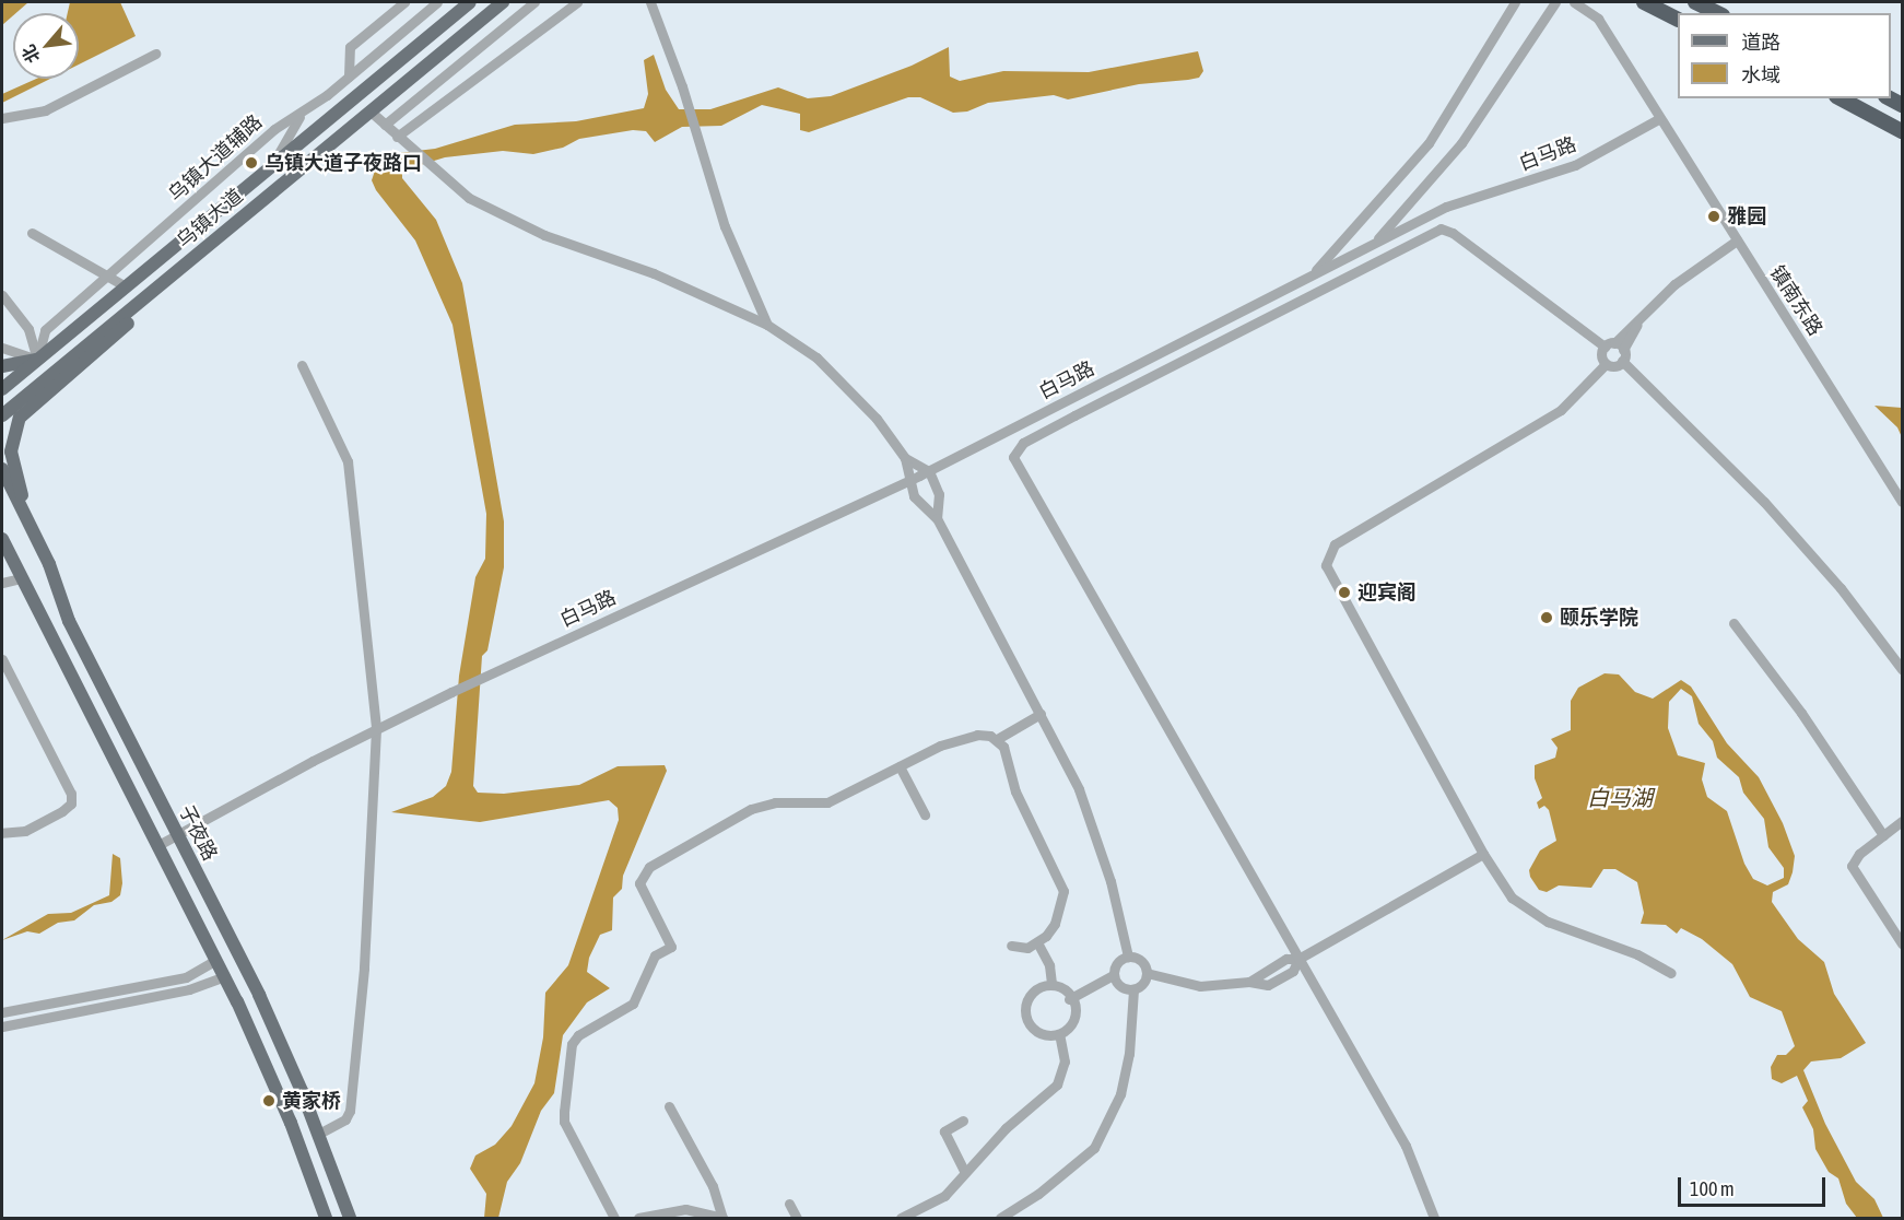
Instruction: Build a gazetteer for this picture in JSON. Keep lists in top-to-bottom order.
{
  "streets": {
    "main road": ["乌镇大道", "子夜路"],
    "street": ["白马路", "乌镇大道辅路", "镇南东路"]
  },
  "crossings": [
    ["白马路", "镇南东路"],
    ["白马路", "子夜路"],
    ["乌镇大道辅路", "乌镇大道"]
  ],
  "water": ["白马湖"],
  "places": [
    "乌镇大道子夜路口",
    "雅园",
    "迎宾阁",
    "颐乐学院",
    "黄家桥"
  ],
  "legend": ["道路", "水域"],
  "scale_bar": "100 m",
  "north": "bottom left"
}
